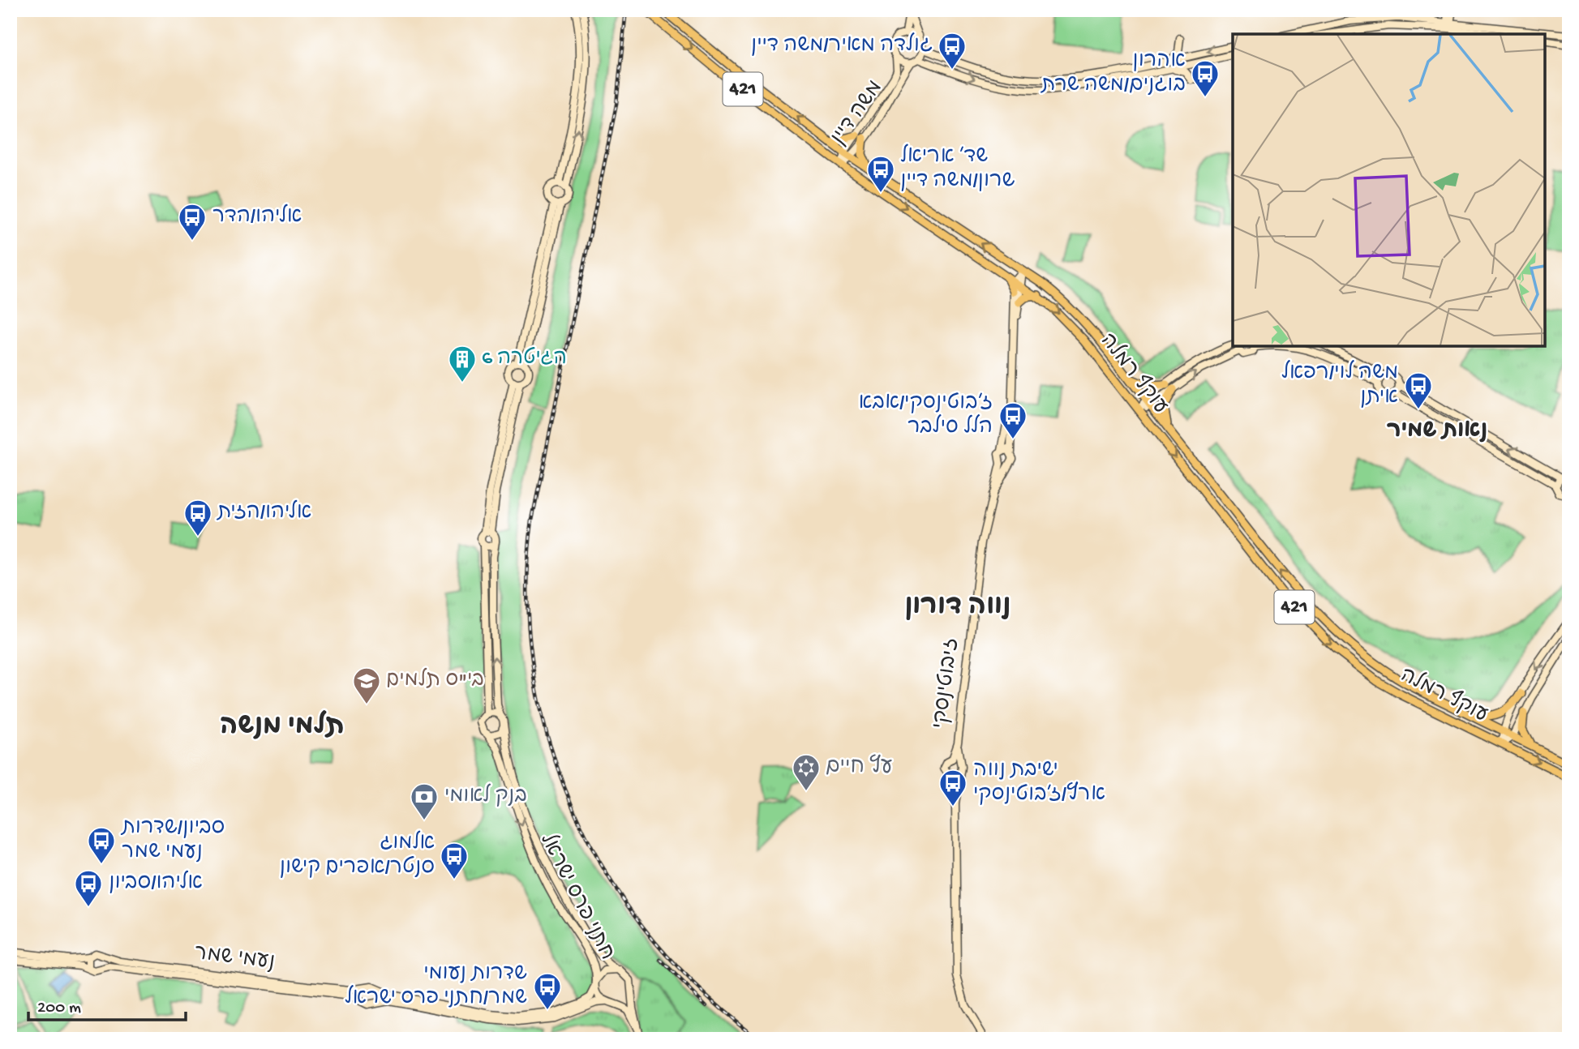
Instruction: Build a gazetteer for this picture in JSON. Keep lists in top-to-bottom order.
{
  "streets": {
    "main road": [
      "421",
      "משה דיין",
      "עוקף רמלה",
      "ז'בוטינסקי",
      "חתני פרס ישראל",
      "נעמי שמר"
    ]
  },
  "crossings": [
    ["משה דיין", "עוקף רמלה"],
    ["חתני פרס ישראל", "נעמי שמר"]
  ],
  "districts": ["נאות שמיר", "נווה דורון", "תלמי מנשה"],
  "places": {
    "bus stop": [
      "גולדה מאיר/משה דיין",
      "אהרון בוגנים/משה שרת",
      "שד׳ אריאל שרון/משה דיין",
      "אליהו/הדר",
      "משה לוי/רפאל איתן",
      "ז׳בוטינסקי/אבא הלל סילבר",
      "אליהו/הזית",
      "ישיבת נווה ארץ/ז׳בוטינסקי",
      "סביון/שדרות נעמי שמר",
      "אלמוג סנטר/אפרים קישון",
      "אליהו/סביון",
      "שדרות נעומי שמר/חתני פרס ישראל"
    ],
    "building": ["הגיטרה 6"],
    "school or university": ["בי\"ס תלמים"],
    "synagogue": ["עץ חיים"],
    "bank": ["בנק לאומי"]
  },
  "scale_bar": "200 m"
}
